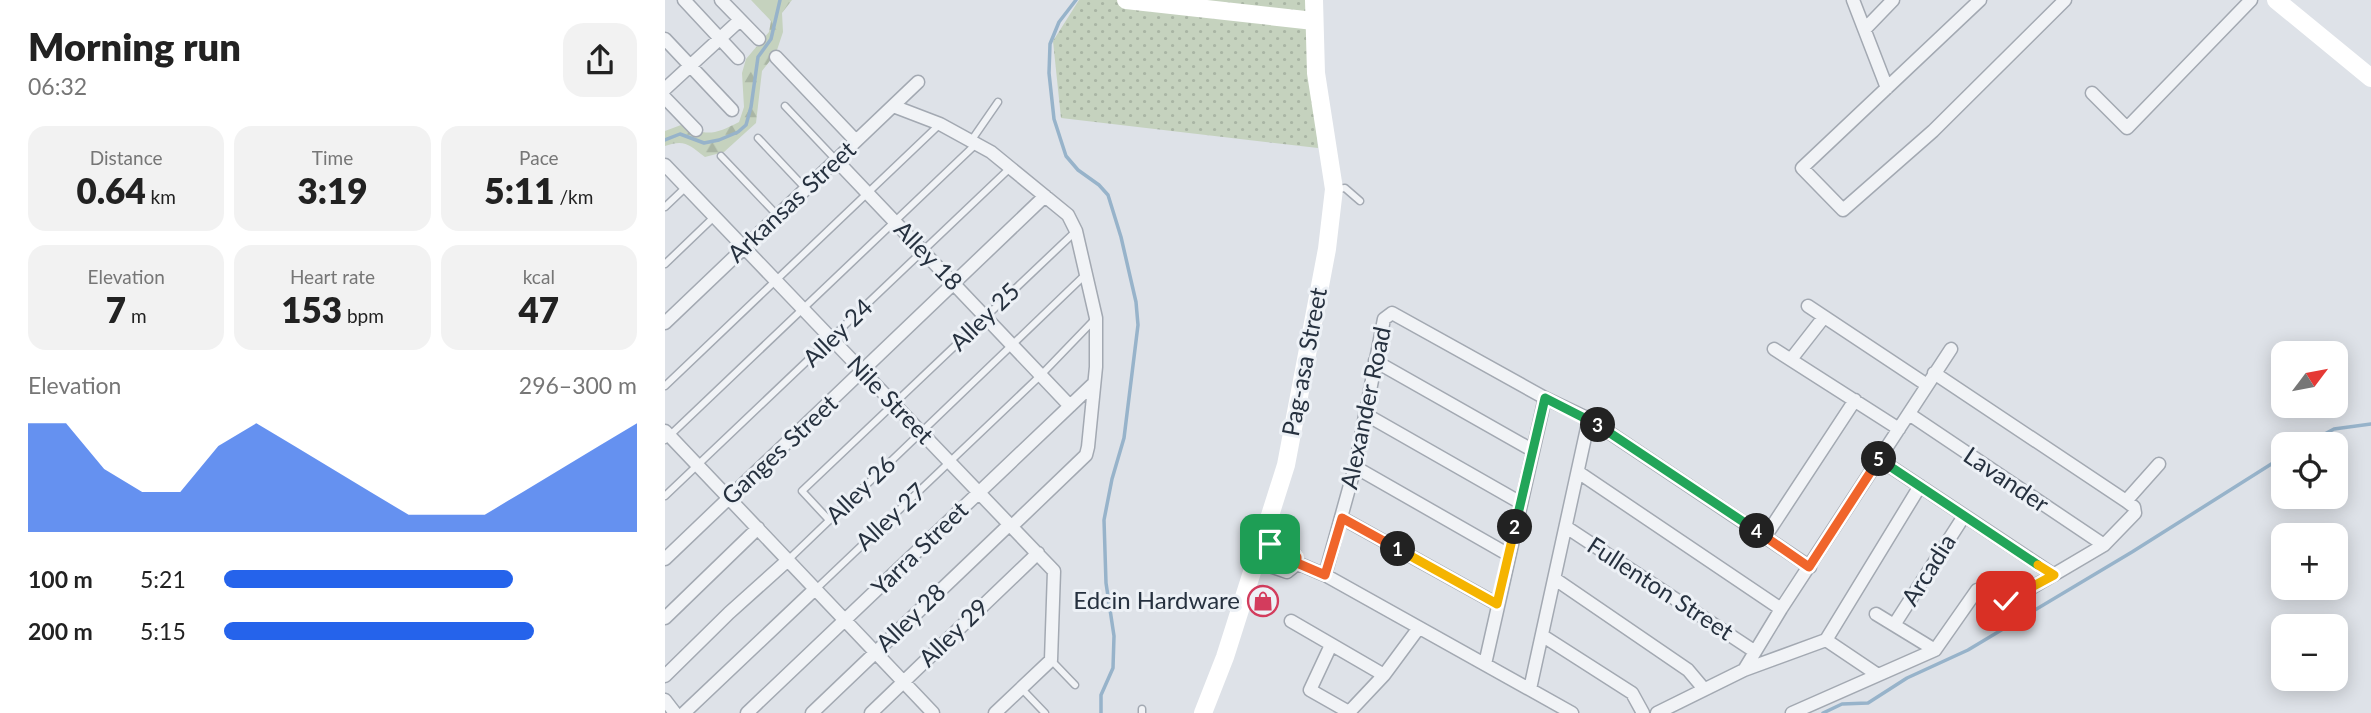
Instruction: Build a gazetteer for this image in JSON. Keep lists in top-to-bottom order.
{
  "streets": {
    "street": [
      "Arkansas Street",
      "Alley 18",
      "Pag-asa Street",
      "Nile Street",
      "Alexander Road",
      "Ganges Street",
      "Lavander",
      "Alley 26",
      "Alley 27",
      "Yarra Street",
      "Arcadia",
      "Fullenton Street",
      "Alley 28",
      "Alley 29"
    ],
    "lane": ["Alley 25", "Alley 24"]
  },
  "crossings": [
    ["Arkansas Street", "Alley 18"],
    ["Arkansas Street", "Nile Street"],
    ["Alley 18", "Alley 25"],
    ["Alley 18", "Alley 24"],
    ["Alley 18", "Ganges Street"],
    ["Alley 18", "Alley 26"],
    ["Alley 18", "Alley 27"],
    ["Alley 18", "Yarra Street"],
    ["Alley 25", "Nile Street"],
    ["Alley 25", "Alley 26"],
    ["Alley 25", "Alley 28"],
    ["Alley 24", "Nile Street"],
    ["Nile Street", "Ganges Street"],
    ["Nile Street", "Alley 26"],
    ["Nile Street", "Alley 27"],
    ["Nile Street", "Yarra Street"],
    ["Nile Street", "Alley 28"],
    ["Nile Street", "Alley 29"],
    ["Alley 26", "Alley 28"],
    ["Alley 27", "Alley 28"],
    ["Yarra Street", "Alley 28"]
  ],
  "places": {
    "shop": ["Edcin Hardware"]
  },
  "north": "top right",
  "page": {
    "heading": ["Morning run", "06:32"],
    "stats": [
      ["Distance", "0.64 km"],
      ["Time", "3:19"],
      ["Pace", "5:11 /km"],
      ["Elevation", "7 m"],
      ["Heart rate", "153 bpm"],
      ["kcal", "47"]
    ],
    "map_buttons": ["+", "−"],
    "chart": ["Elevation", "296–300 m"],
    "pins": [
      "3",
      "5",
      "2",
      "4",
      "1"
    ],
    "list": [
      {
        "name": "100 m",
        "note": "5:21"
      },
      {
        "name": "200 m",
        "note": "5:15"
      }
    ]
  }
}
